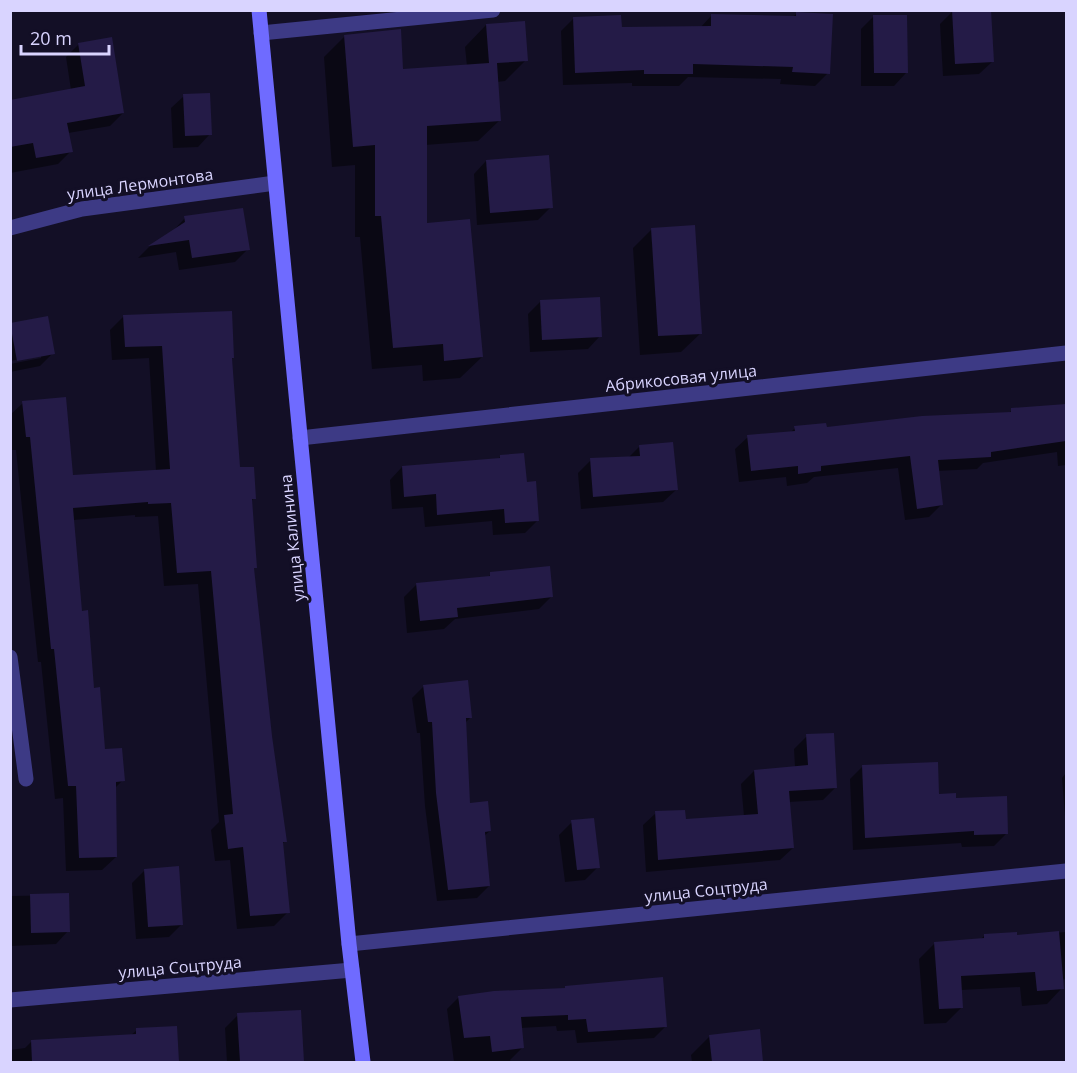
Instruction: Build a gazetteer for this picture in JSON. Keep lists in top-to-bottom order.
{
  "streets": {
    "main road": ["улица Калинина"],
    "street": ["улица Лермонтова", "Абрикосовая улица", "улица Соцтруда"]
  },
  "crossings": [
    ["улица Лермонтова", "улица Калинина"],
    ["Абрикосовая улица", "улица Калинина"],
    ["улица Калинина", "улица Соцтруда"]
  ],
  "scale_bar": "20 m"
}
